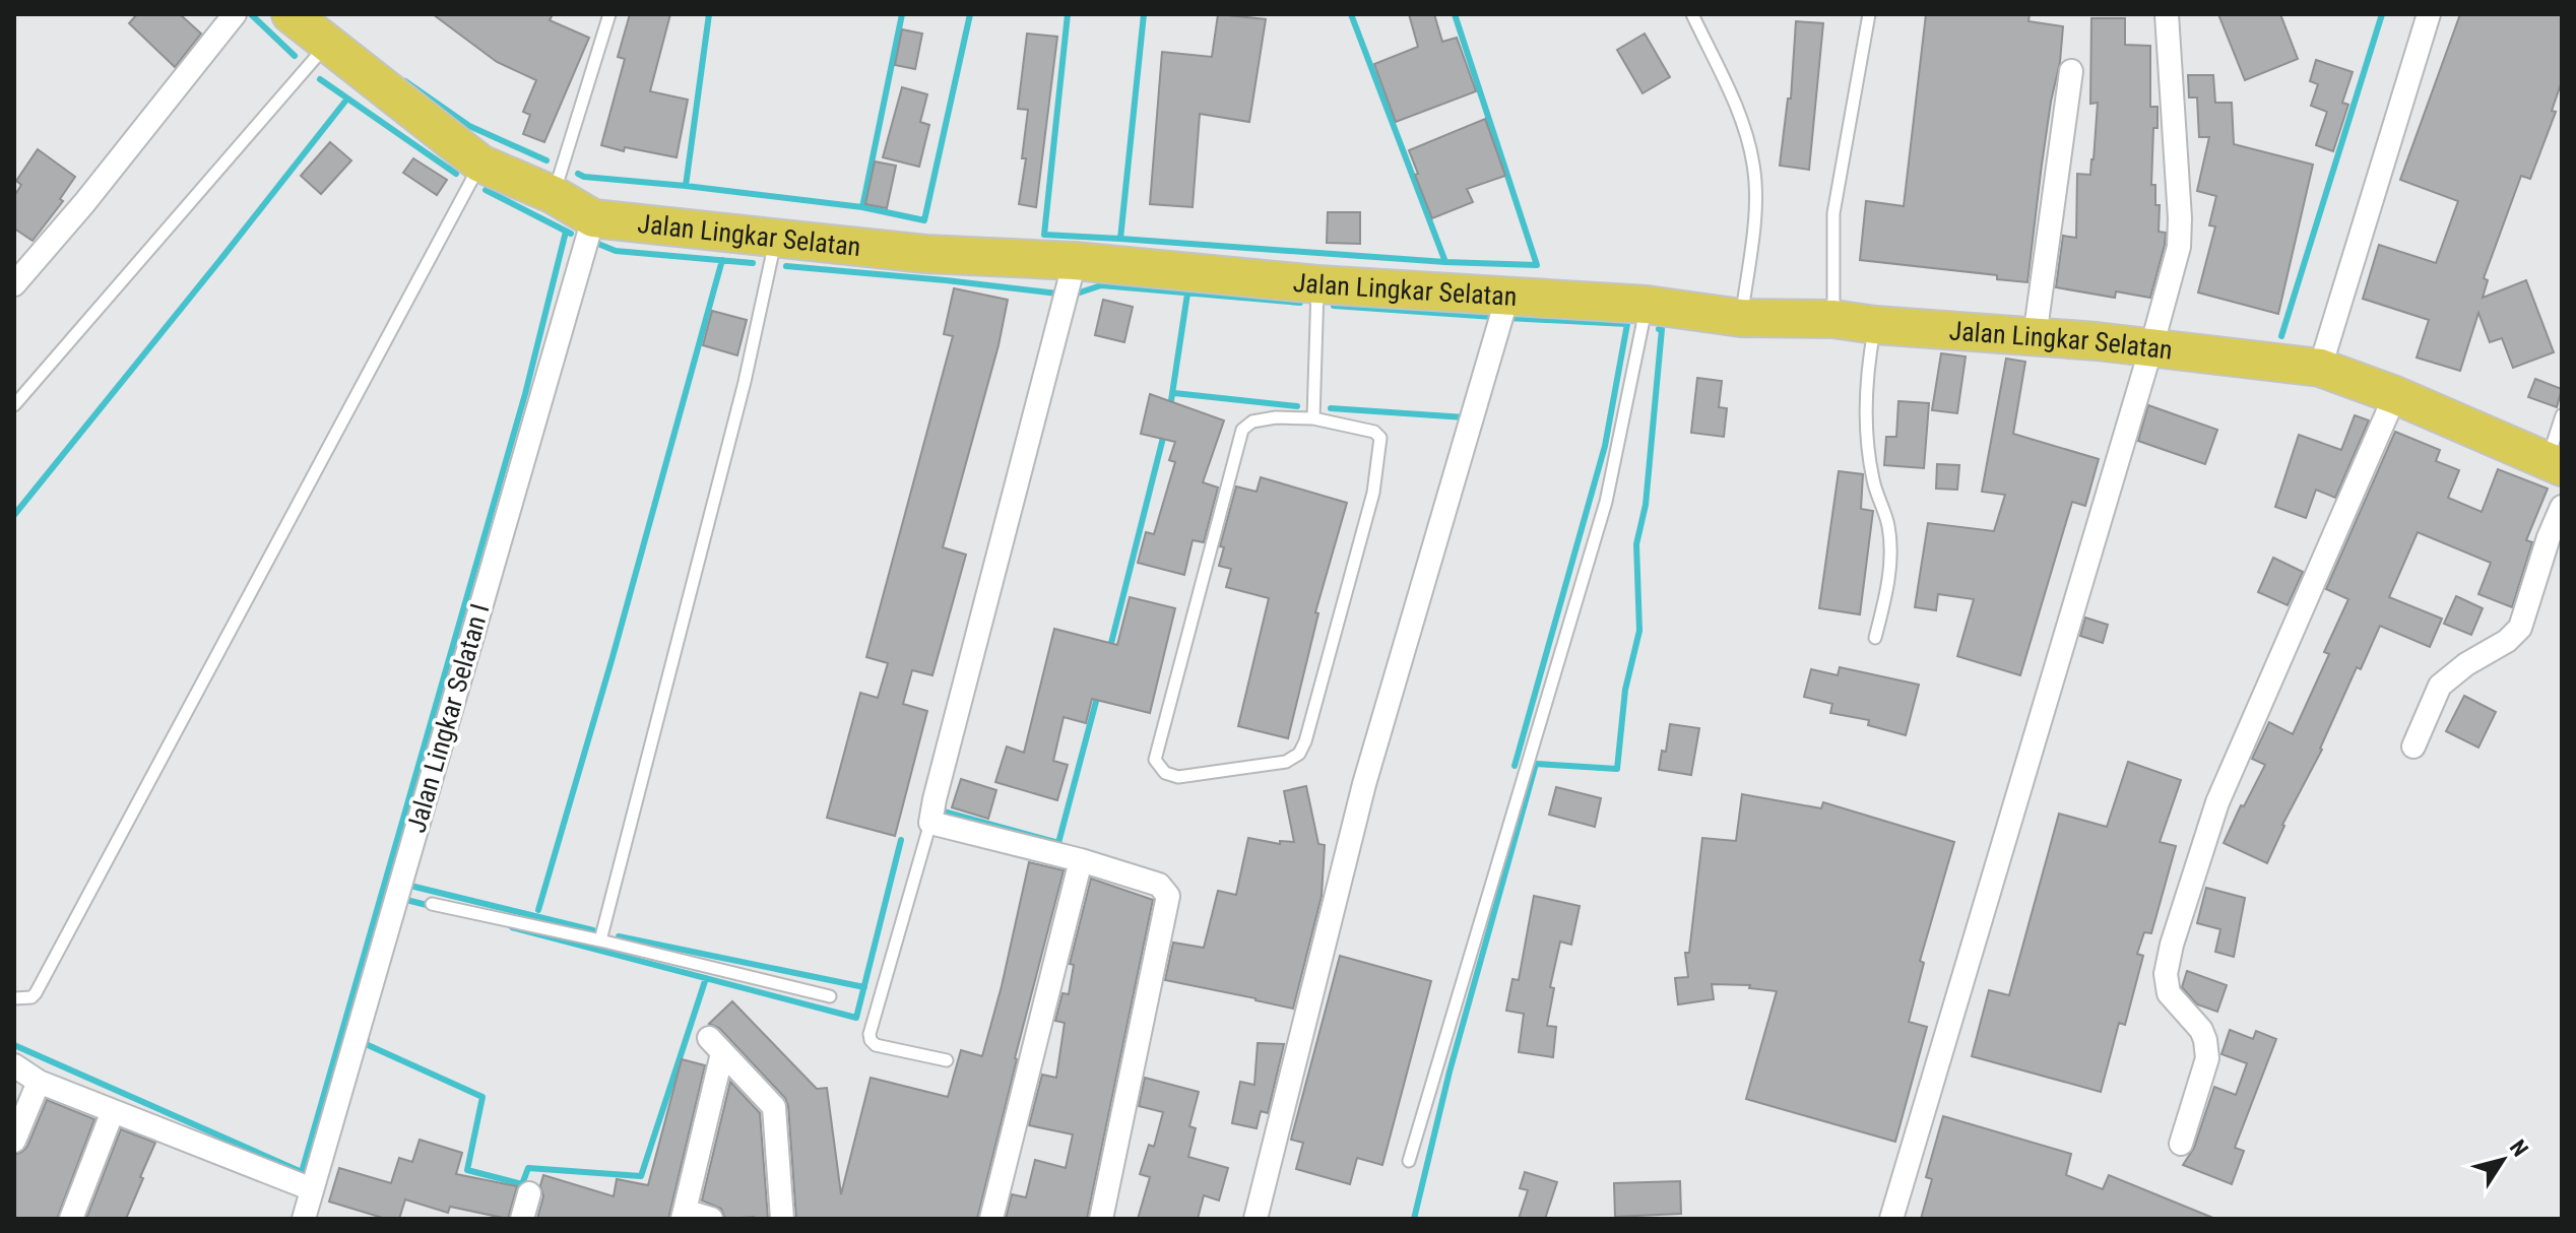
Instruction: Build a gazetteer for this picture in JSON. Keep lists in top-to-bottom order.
{
  "streets": {
    "highway": ["Jalan Lingkar Selatan"],
    "street": ["Jalan Lingkar Selatan I"]
  },
  "crossings": [
    ["Jalan Lingkar Selatan", "Jalan Lingkar Selatan I"]
  ],
  "north": "top right"
}
